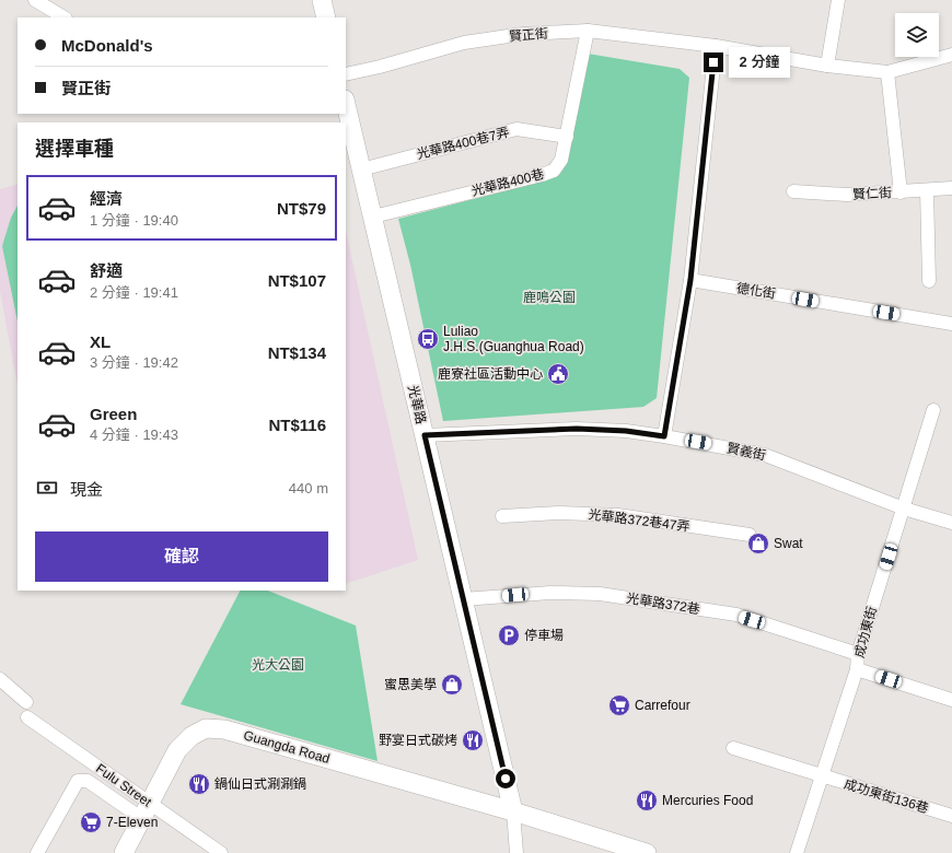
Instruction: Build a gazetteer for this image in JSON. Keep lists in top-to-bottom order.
{
  "streets": {
    "street": [
      "賢正街",
      "光華路400巷7弄",
      "光華路400巷",
      "賢仁街",
      "德化街",
      "光華路",
      "賢義街",
      "光華路372巷47弄",
      "光華路372巷",
      "成功東街",
      "Guangda Road",
      "Fulu Street",
      "成功東街136巷"
    ]
  },
  "crossings": [
    ["賢正街", "光華路400巷"],
    ["光華路400巷7弄", "光華路400巷"],
    ["光華路400巷7弄", "光華路"],
    ["光華路400巷", "光華路"],
    ["光華路", "賢義街"],
    ["光華路", "光華路372巷"],
    ["光華路", "Guangda Road"],
    ["賢義街", "成功東街"],
    ["光華路372巷", "成功東街"],
    ["成功東街", "成功東街136巷"],
    ["Guangda Road", "Fulu Street"]
  ],
  "parks": ["鹿鳴公園", "光大公園"],
  "places": {
    "bus stop": ["Luliao J.H.S.(Guanghua Road)"],
    "public building": ["鹿寮社區活動中心"],
    "shop": ["Swat", "蜜思美學"],
    "parking": ["停車場"],
    "supermarket": ["Carrefour", "7-Eleven"],
    "restaurant": ["野宴日式碳烤", "鍋仙日式涮涮鍋", "Mercuries Food"]
  },
  "page": {
    "banner": ["McDonald's", "賢正街"],
    "bubble": "2 分鐘",
    "heading": "選擇車種",
    "list": [
      {
        "name": "經濟",
        "note": "1 分鐘 · 19:40",
        "value": "NT$79"
      },
      {
        "name": "舒適",
        "note": "2 分鐘 · 19:41",
        "value": "NT$107"
      },
      {
        "name": "XL",
        "note": "3 分鐘 · 19:42",
        "value": "NT$134"
      },
      {
        "name": "Green",
        "note": "4 分鐘 · 19:43",
        "value": "NT$116"
      }
    ],
    "pay": ["現金", "440 m"],
    "buttons": "確認"
  }
}
